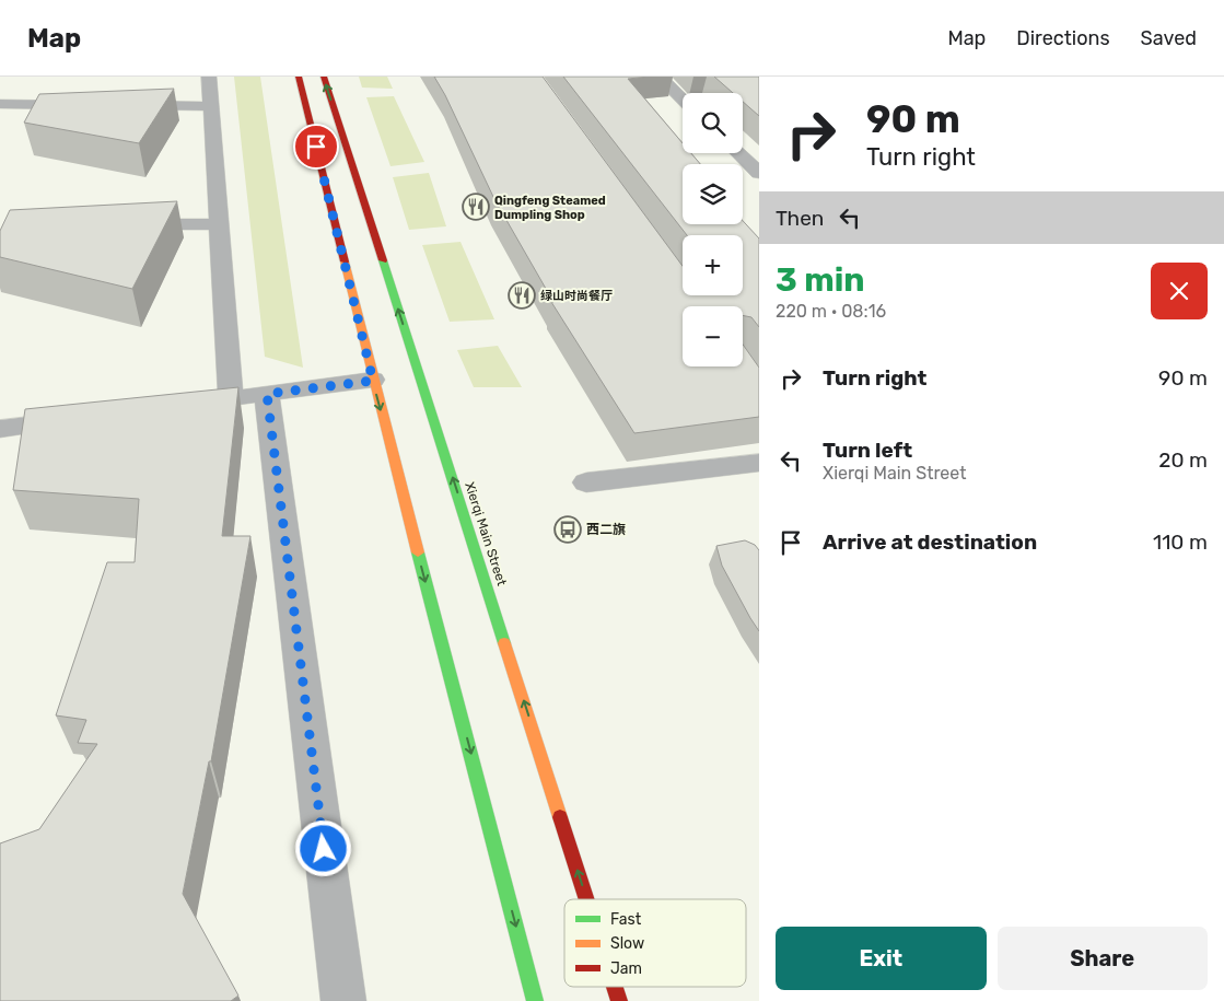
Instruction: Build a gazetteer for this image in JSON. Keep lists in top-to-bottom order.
{
  "streets": {
    "main road": ["Xierqi Main Street"]
  },
  "places": {
    "restaurant": ["Qingfeng Steamed Dumpling Shop", "绿山时尚餐厅"],
    "bus stop": ["西二旗"]
  },
  "legend": ["Fast", "Slow", "Jam"],
  "page": {
    "header": "Map",
    "nav": ["Map", "Directions", "Saved"],
    "turn": ["90 m", "Turn right"],
    "map_buttons": ["+", "−"],
    "then": "Then",
    "heading": ["3 min", "220 m · 08:16"],
    "list": [
      {
        "name": "Turn right",
        "value": "90 m"
      },
      {
        "name": "Turn left",
        "note": "Xierqi Main Street",
        "value": "20 m"
      },
      {
        "name": "Arrive at destination",
        "value": "110 m"
      }
    ],
    "buttons": ["Exit", "Share"]
  }
}
